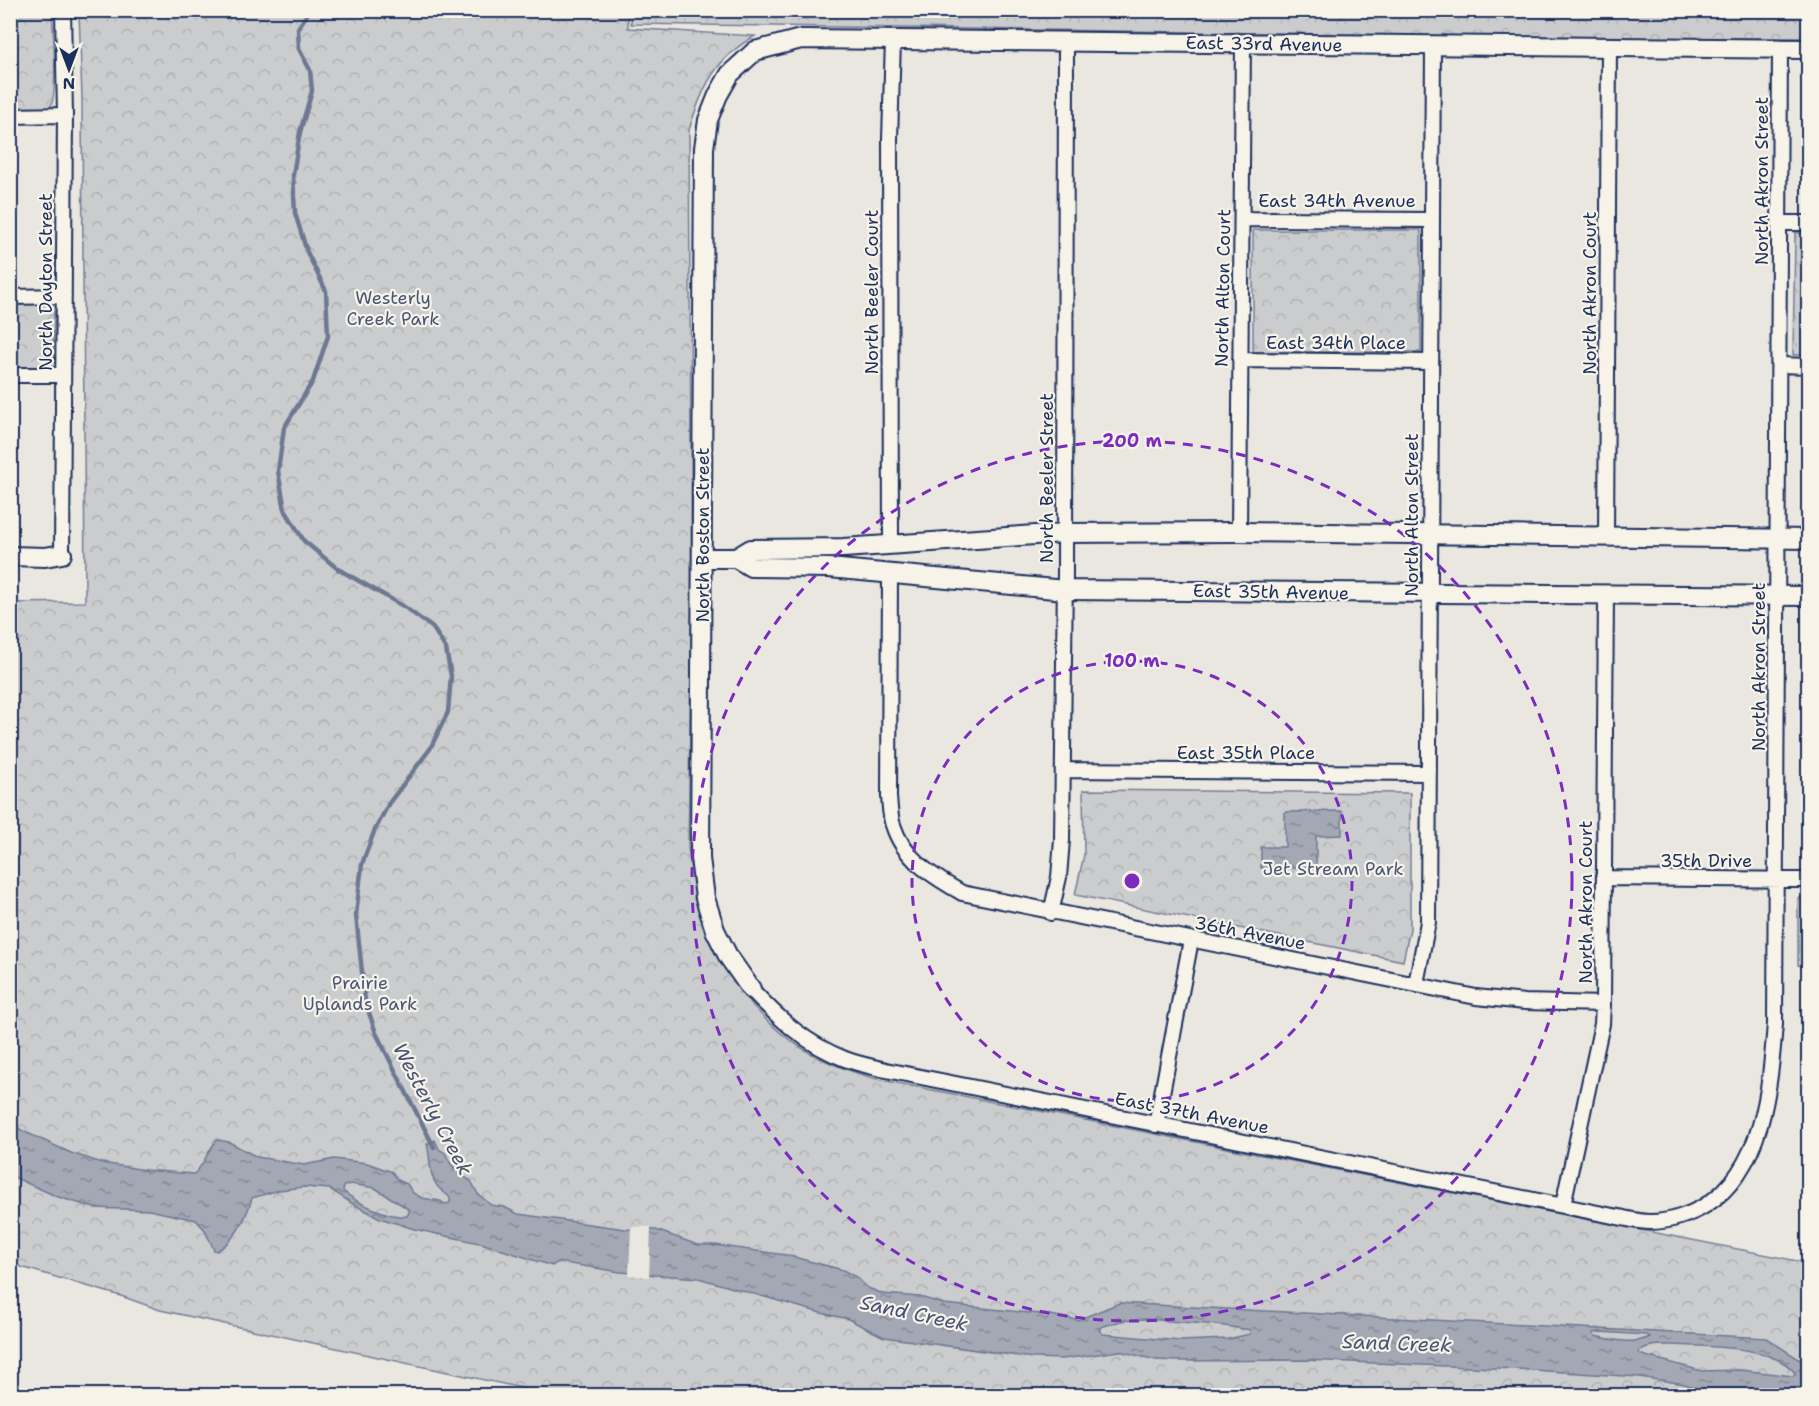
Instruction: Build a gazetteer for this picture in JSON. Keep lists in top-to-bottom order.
{
  "streets": {
    "street": [
      "East 33rd Avenue",
      "North Akron Street",
      "East 34th Avenue",
      "North Dayton Street",
      "North Alton Court",
      "North Beeler Court",
      "North Akron Court",
      "East 34th Place",
      "North Beeler Street",
      "North Alton Street",
      "North Boston Street",
      "East 35th Avenue",
      "East 35th Place",
      "35th Drive",
      "36th Avenue",
      "East 37th Avenue"
    ]
  },
  "crossings": [
    ["East 33rd Avenue", "North Akron Street"],
    ["East 33rd Avenue", "North Alton Court"],
    ["East 33rd Avenue", "North Beeler Court"],
    ["East 33rd Avenue", "North Akron Court"],
    ["East 33rd Avenue", "North Beeler Street"],
    ["East 33rd Avenue", "North Alton Street"],
    ["East 33rd Avenue", "North Boston Street"],
    ["North Akron Street", "East 35th Avenue"],
    ["North Akron Street", "35th Drive"],
    ["North Akron Street", "East 37th Avenue"],
    ["East 34th Avenue", "North Alton Court"],
    ["East 34th Avenue", "North Alton Street"],
    ["North Alton Court", "East 34th Place"],
    ["North Alton Court", "East 35th Avenue"],
    ["North Beeler Court", "East 35th Avenue"],
    ["North Akron Court", "East 35th Avenue"],
    ["North Akron Court", "35th Drive"],
    ["North Akron Court", "36th Avenue"],
    ["North Akron Court", "East 37th Avenue"],
    ["East 34th Place", "North Alton Street"],
    ["North Beeler Street", "East 35th Avenue"],
    ["North Beeler Street", "East 35th Place"],
    ["North Beeler Street", "36th Avenue"],
    ["North Alton Street", "East 35th Avenue"],
    ["North Alton Street", "East 35th Place"],
    ["North Alton Street", "36th Avenue"],
    ["North Boston Street", "East 35th Avenue"],
    ["North Boston Street", "East 37th Avenue"],
    ["East 35th Avenue", "36th Avenue"]
  ],
  "water": ["Westerly Creek", "Sand Creek"],
  "parks": ["Westerly Creek Park", "Jet Stream Park", "Prairie Uplands Park"],
  "north": "bottom",
  "rings": ["200 m", "100 m"]
}
